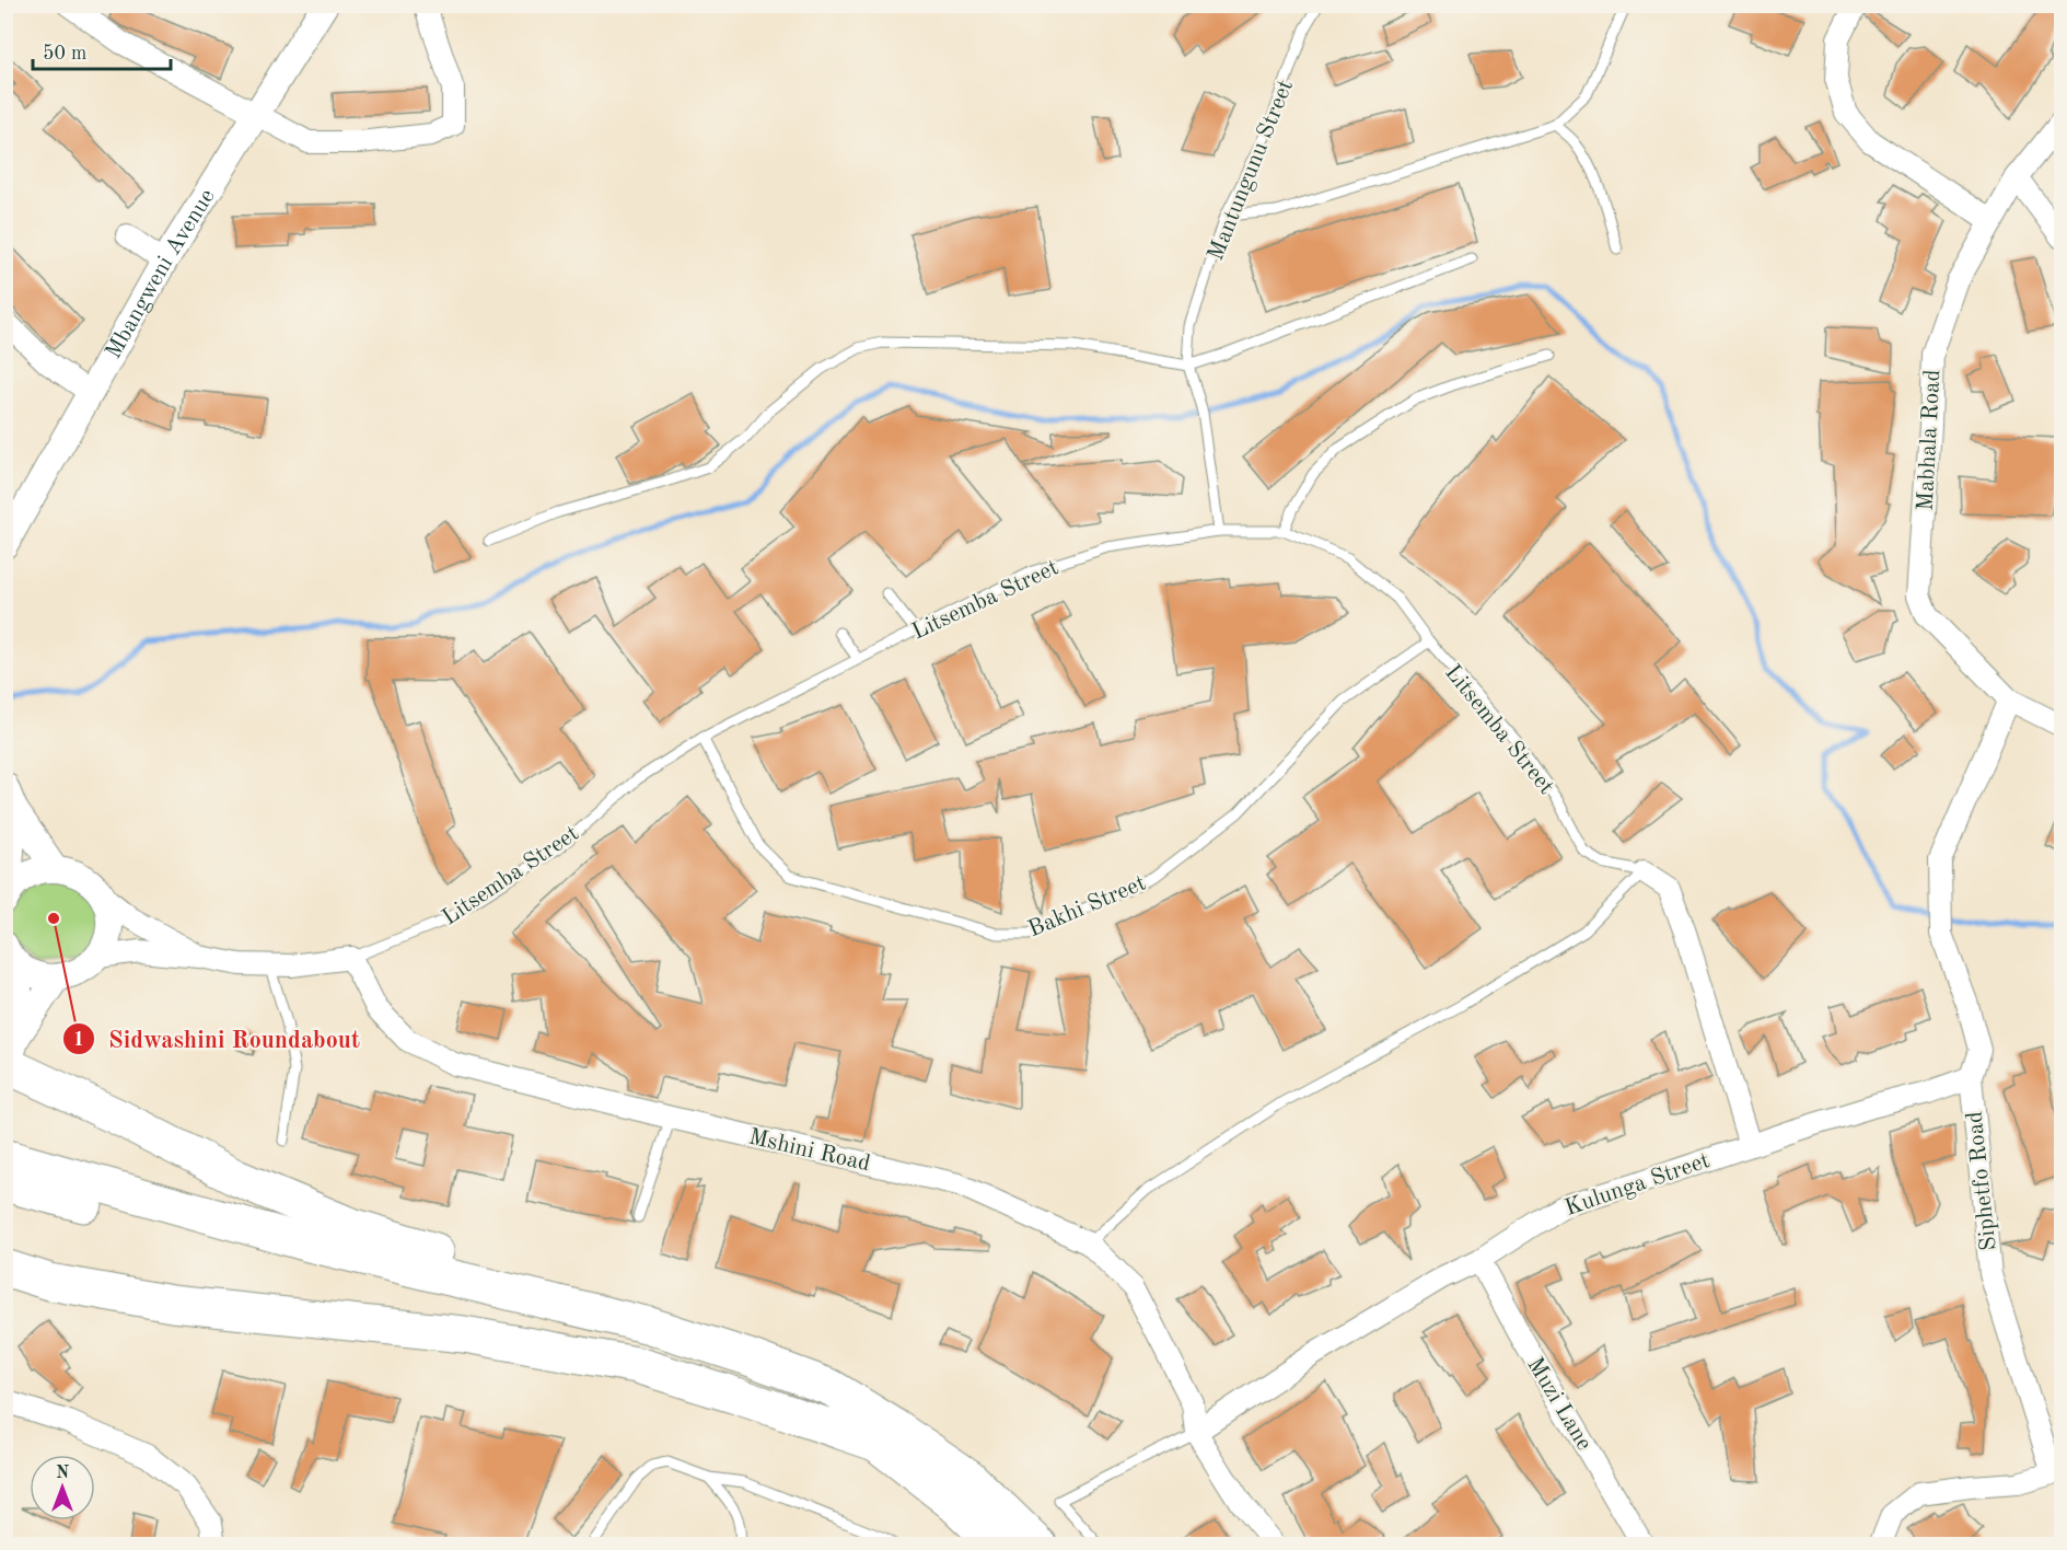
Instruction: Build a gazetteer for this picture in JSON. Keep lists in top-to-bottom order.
{
  "streets": {
    "street": [
      "Mbangweni Avenue",
      "Mabhala Road",
      "Litsemba Street",
      "Mshini Road",
      "Siphetfo Road",
      "Kulunga Street",
      "Muzi Lane"
    ],
    "lane": ["Mantungunu Street", "Bakhi Street"]
  },
  "crossings": [
    ["Mantungunu Street", "Litsemba Street"],
    ["Mabhala Road", "Siphetfo Road"],
    ["Litsemba Street", "Bakhi Street"],
    ["Litsemba Street", "Mshini Road"],
    ["Litsemba Street", "Kulunga Street"],
    ["Mshini Road", "Kulunga Street"],
    ["Siphetfo Road", "Kulunga Street"],
    ["Kulunga Street", "Muzi Lane"]
  ],
  "places": ["Sidwashini Roundabout"],
  "scale_bar": "50 m",
  "north": "top"
}
